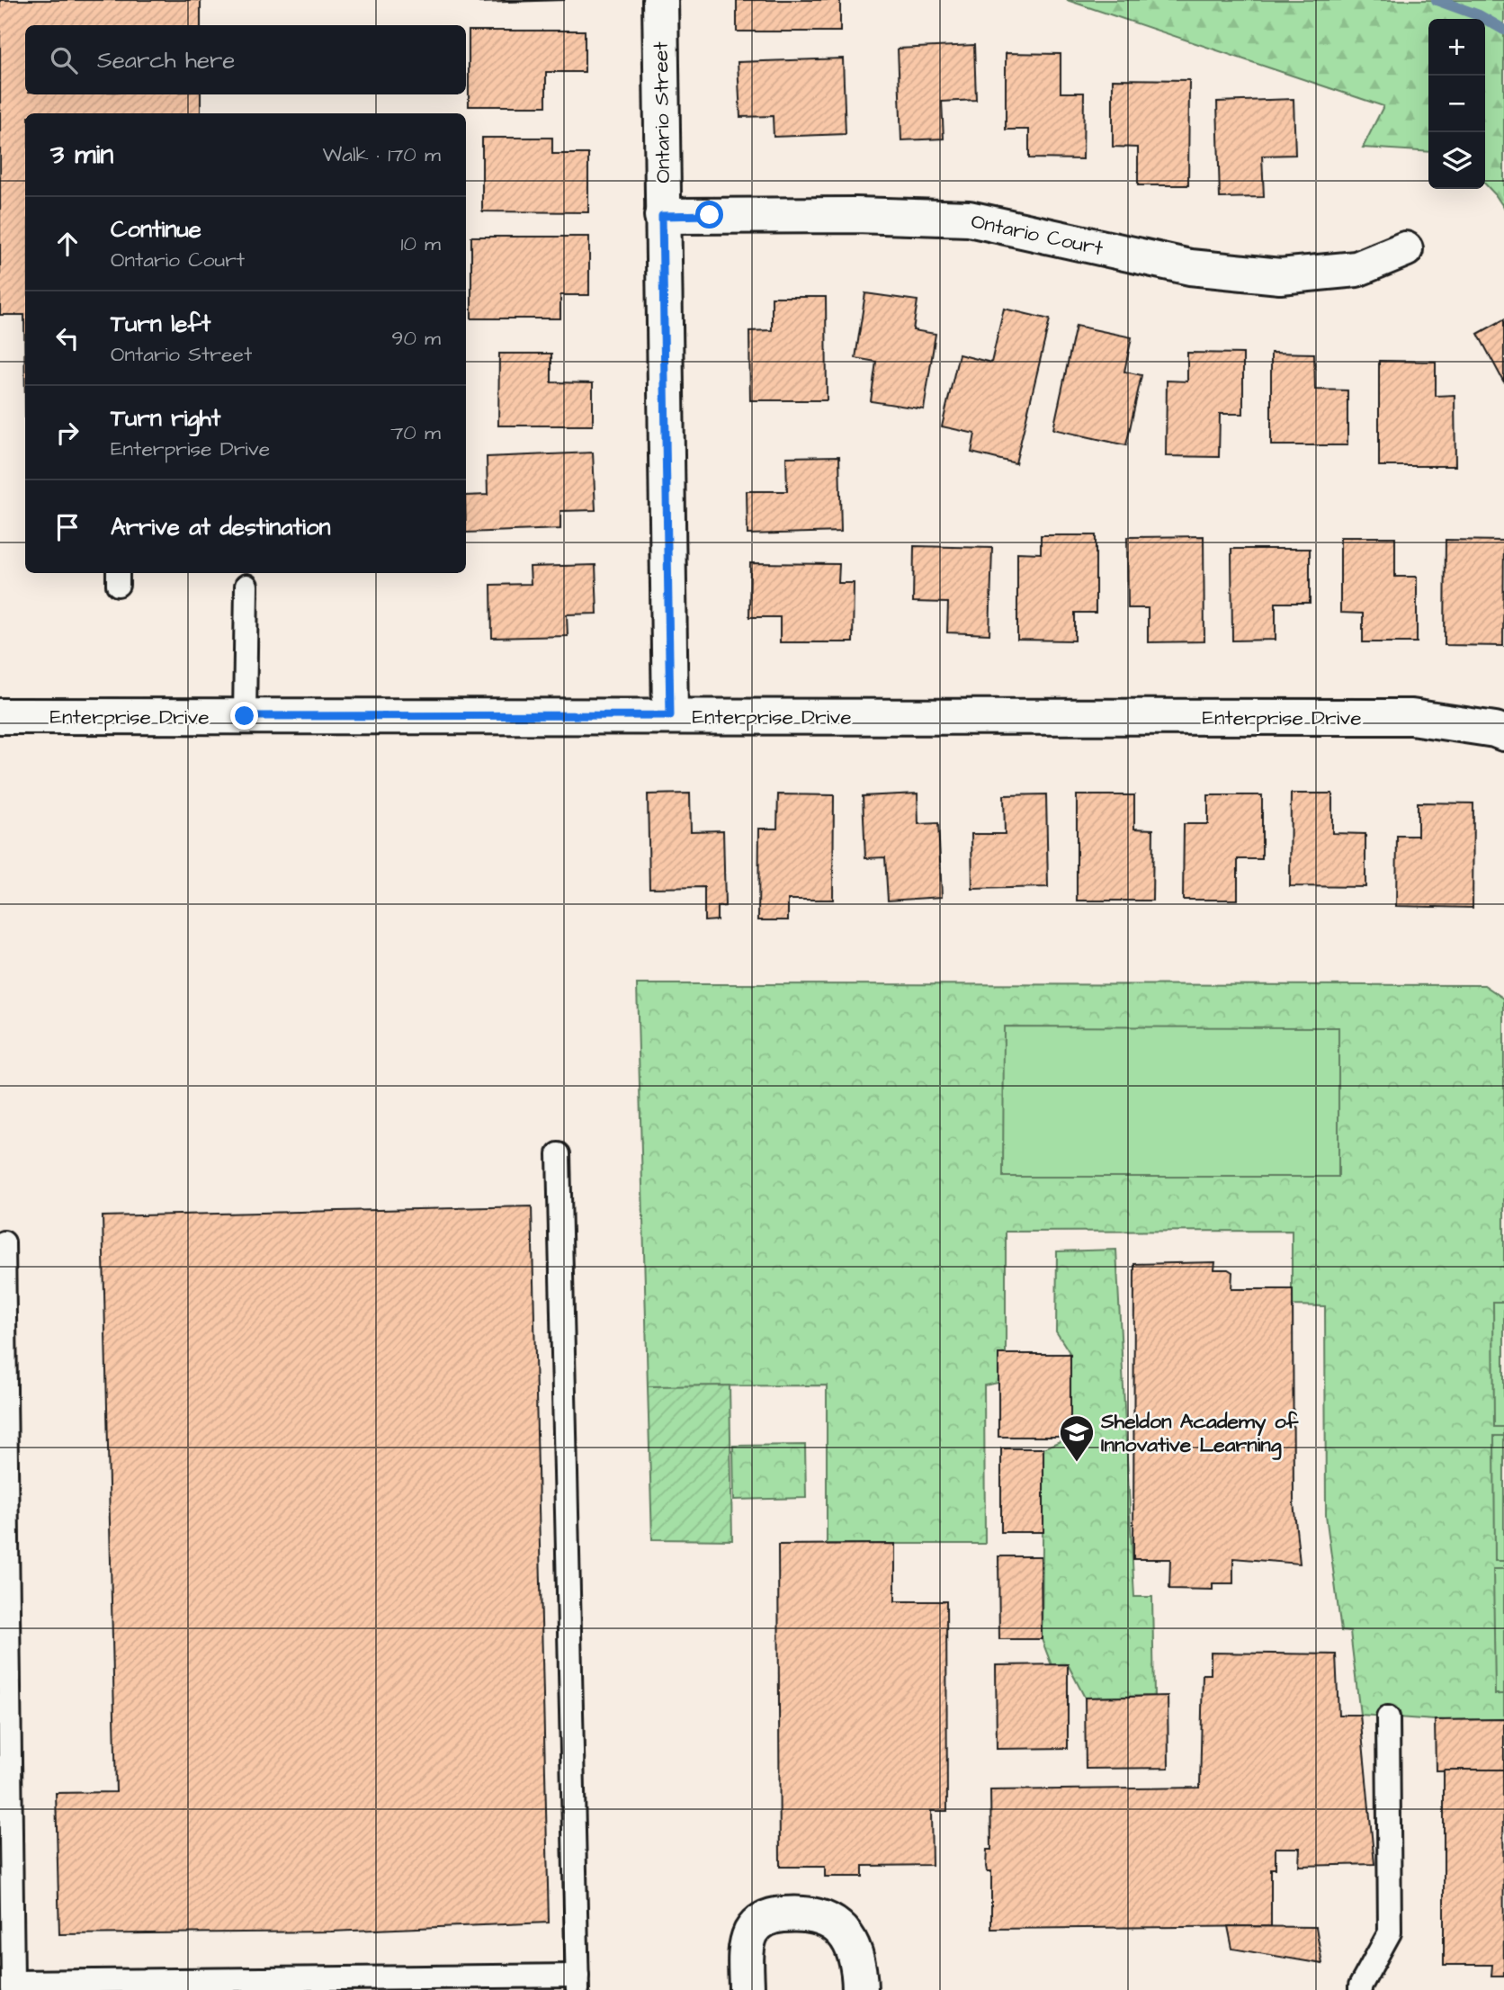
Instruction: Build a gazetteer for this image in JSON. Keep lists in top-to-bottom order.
{
  "streets": {
    "street": ["Ontario Street", "Ontario Court", "Enterprise Drive"]
  },
  "crossings": [
    ["Ontario Street", "Ontario Court"],
    ["Ontario Street", "Enterprise Drive"]
  ],
  "places": {
    "school or university": ["Sheldon Academy of Innovative Learning"]
  },
  "page": {
    "map_buttons": ["+", "−"],
    "search": "Search here",
    "heading": ["3 min", "Walk · 170 m"],
    "list": [
      ["Continue", "Ontario Court", "10 m"],
      ["Turn left", "Ontario Street", "90 m"],
      ["Turn right", "Enterprise Drive", "70 m"],
      "Arrive at destination"
    ]
  }
}
